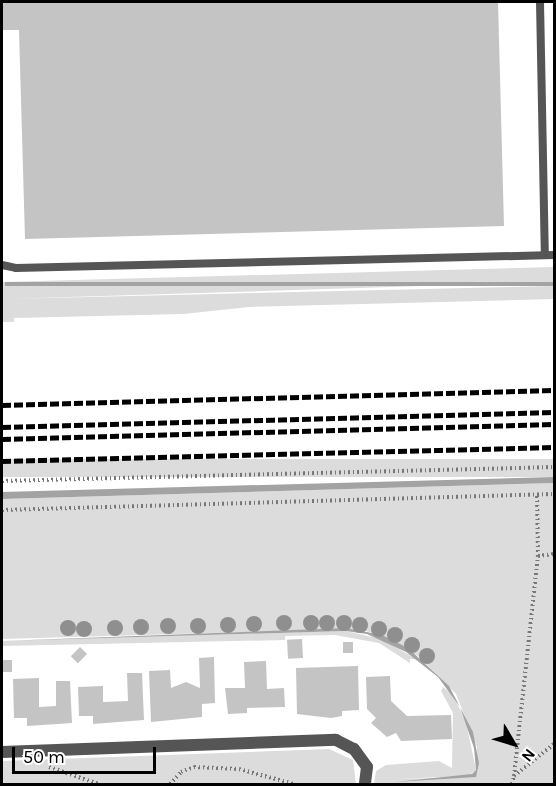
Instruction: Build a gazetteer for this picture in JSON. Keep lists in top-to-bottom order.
{
  "scale_bar": "50 m",
  "north": "bottom right"
}
